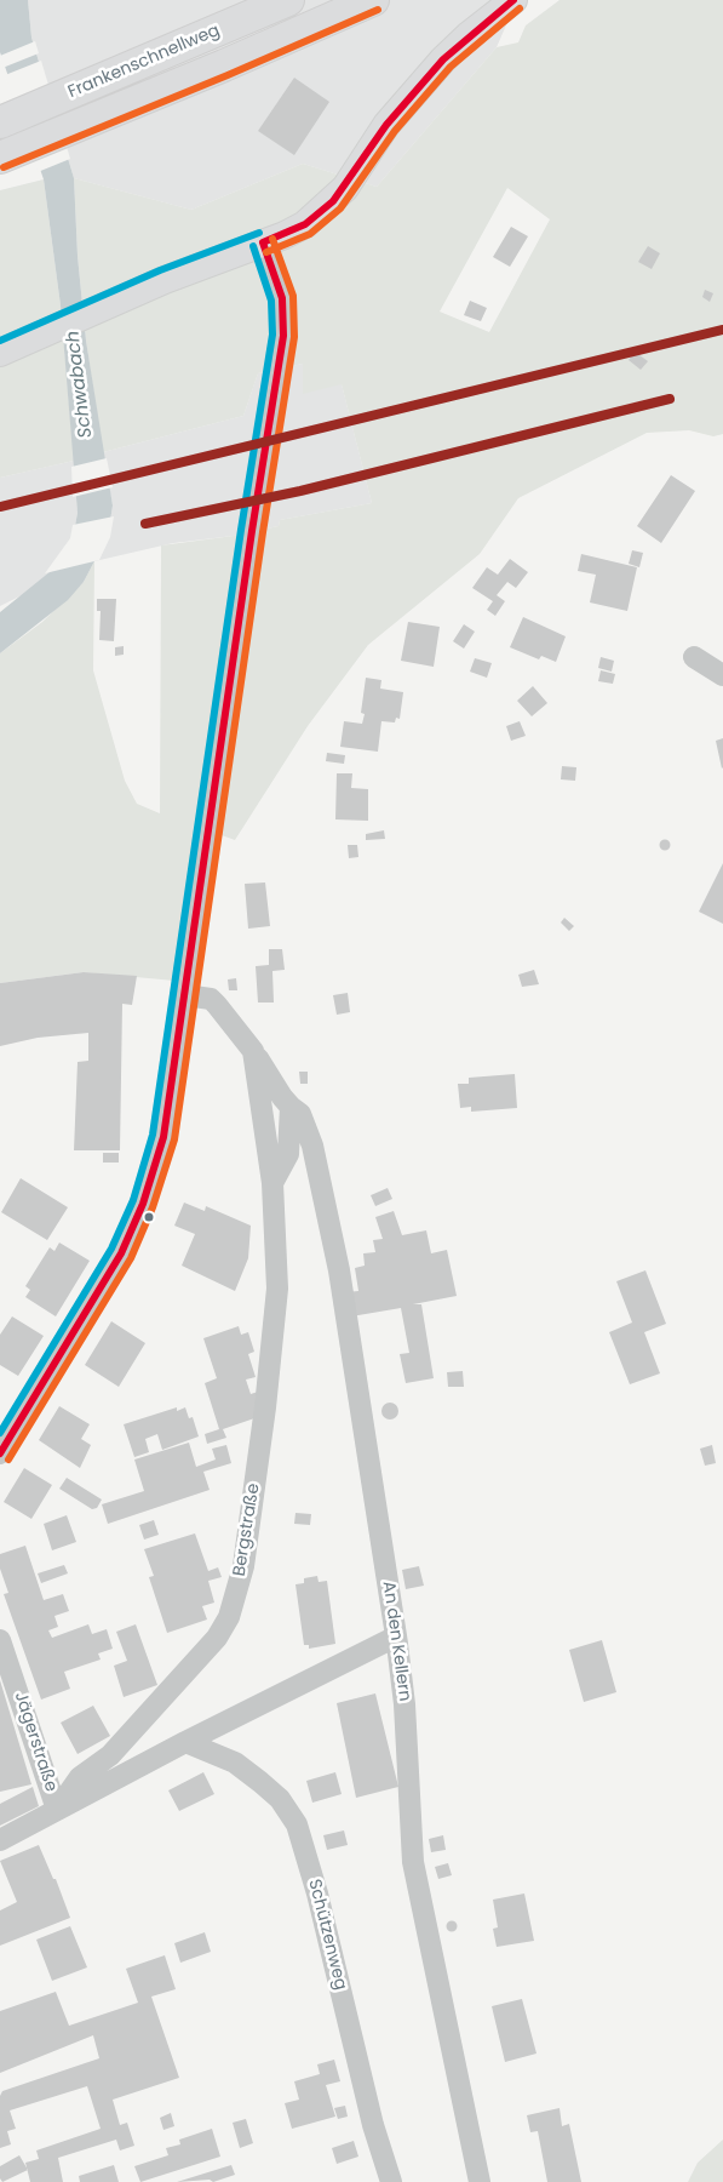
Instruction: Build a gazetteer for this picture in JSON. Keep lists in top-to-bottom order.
{
  "streets": {
    "highway": ["Frankenschnellweg"],
    "street": [
      "Bergstraße",
      "An den Kellern",
      "Jägerstraße",
      "Schützenweg"
    ]
  },
  "crossings": [
    ["Bergstraße", "An den Kellern"],
    ["Bergstraße", "Jägerstraße"],
    ["Bergstraße", "Schützenweg"]
  ],
  "water": ["Schwabach"]
}
